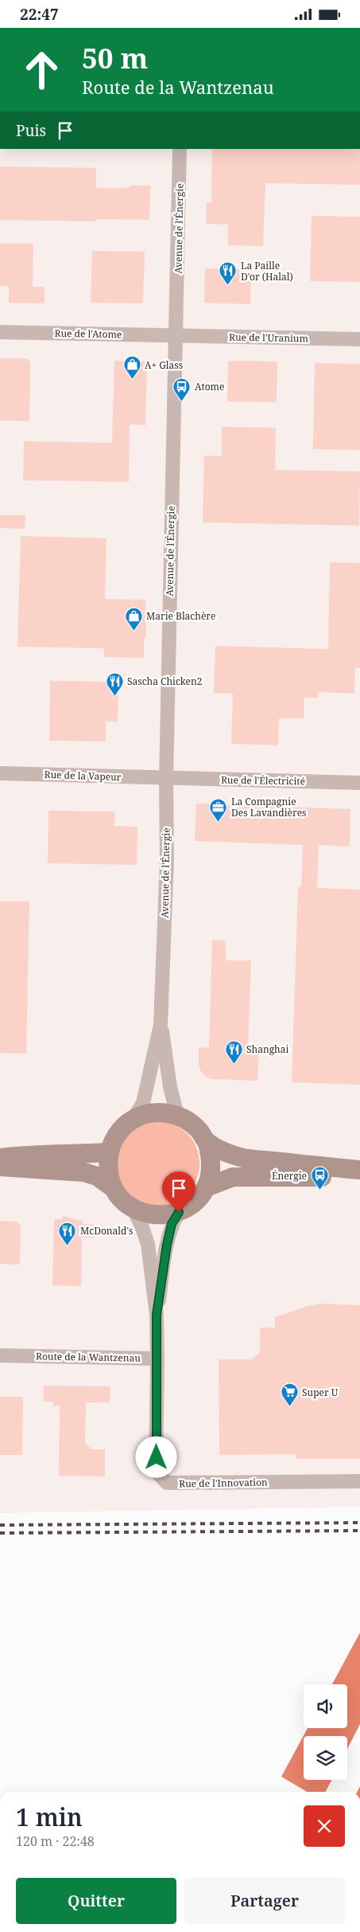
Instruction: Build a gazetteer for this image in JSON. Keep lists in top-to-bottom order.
{
  "streets": {
    "street": [
      "Avenue de l'Énergie",
      "Rue de l'Atome",
      "Rue de l'Uranium",
      "Rue de la Vapeur",
      "Rue de l'Électricité",
      "Route de la Wantzenau",
      "Rue de l'Innovation"
    ]
  },
  "crossings": [
    ["Avenue de l'Énergie", "Rue de l'Atome"],
    ["Avenue de l'Énergie", "Rue de l'Uranium"],
    ["Avenue de l'Énergie", "Rue de la Vapeur"],
    ["Avenue de l'Énergie", "Rue de l'Électricité"],
    ["Rue de l'Atome", "Rue de l'Uranium"],
    ["Rue de la Vapeur", "Rue de l'Électricité"],
    ["Route de la Wantzenau", "Rue de l'Innovation"]
  ],
  "places": {
    "restaurant": [
      "La Paille D'or (Halal)",
      "Sascha Chicken2",
      "Shanghai",
      "McDonald's"
    ],
    "shop": ["A+ Glass", "Marie Blachère"],
    "bus stop": ["Atome", "Énergie"],
    "office": ["La Compagnie Des Lavandières"],
    "supermarket": ["Super U"]
  },
  "page": {
    "status": "22:47",
    "turn": ["50 m", "Route de la Wantzenau"],
    "then": "Puis",
    "heading": ["1 min", "120 m · 22:48"],
    "buttons": ["Quitter", "Partager"]
  }
}
